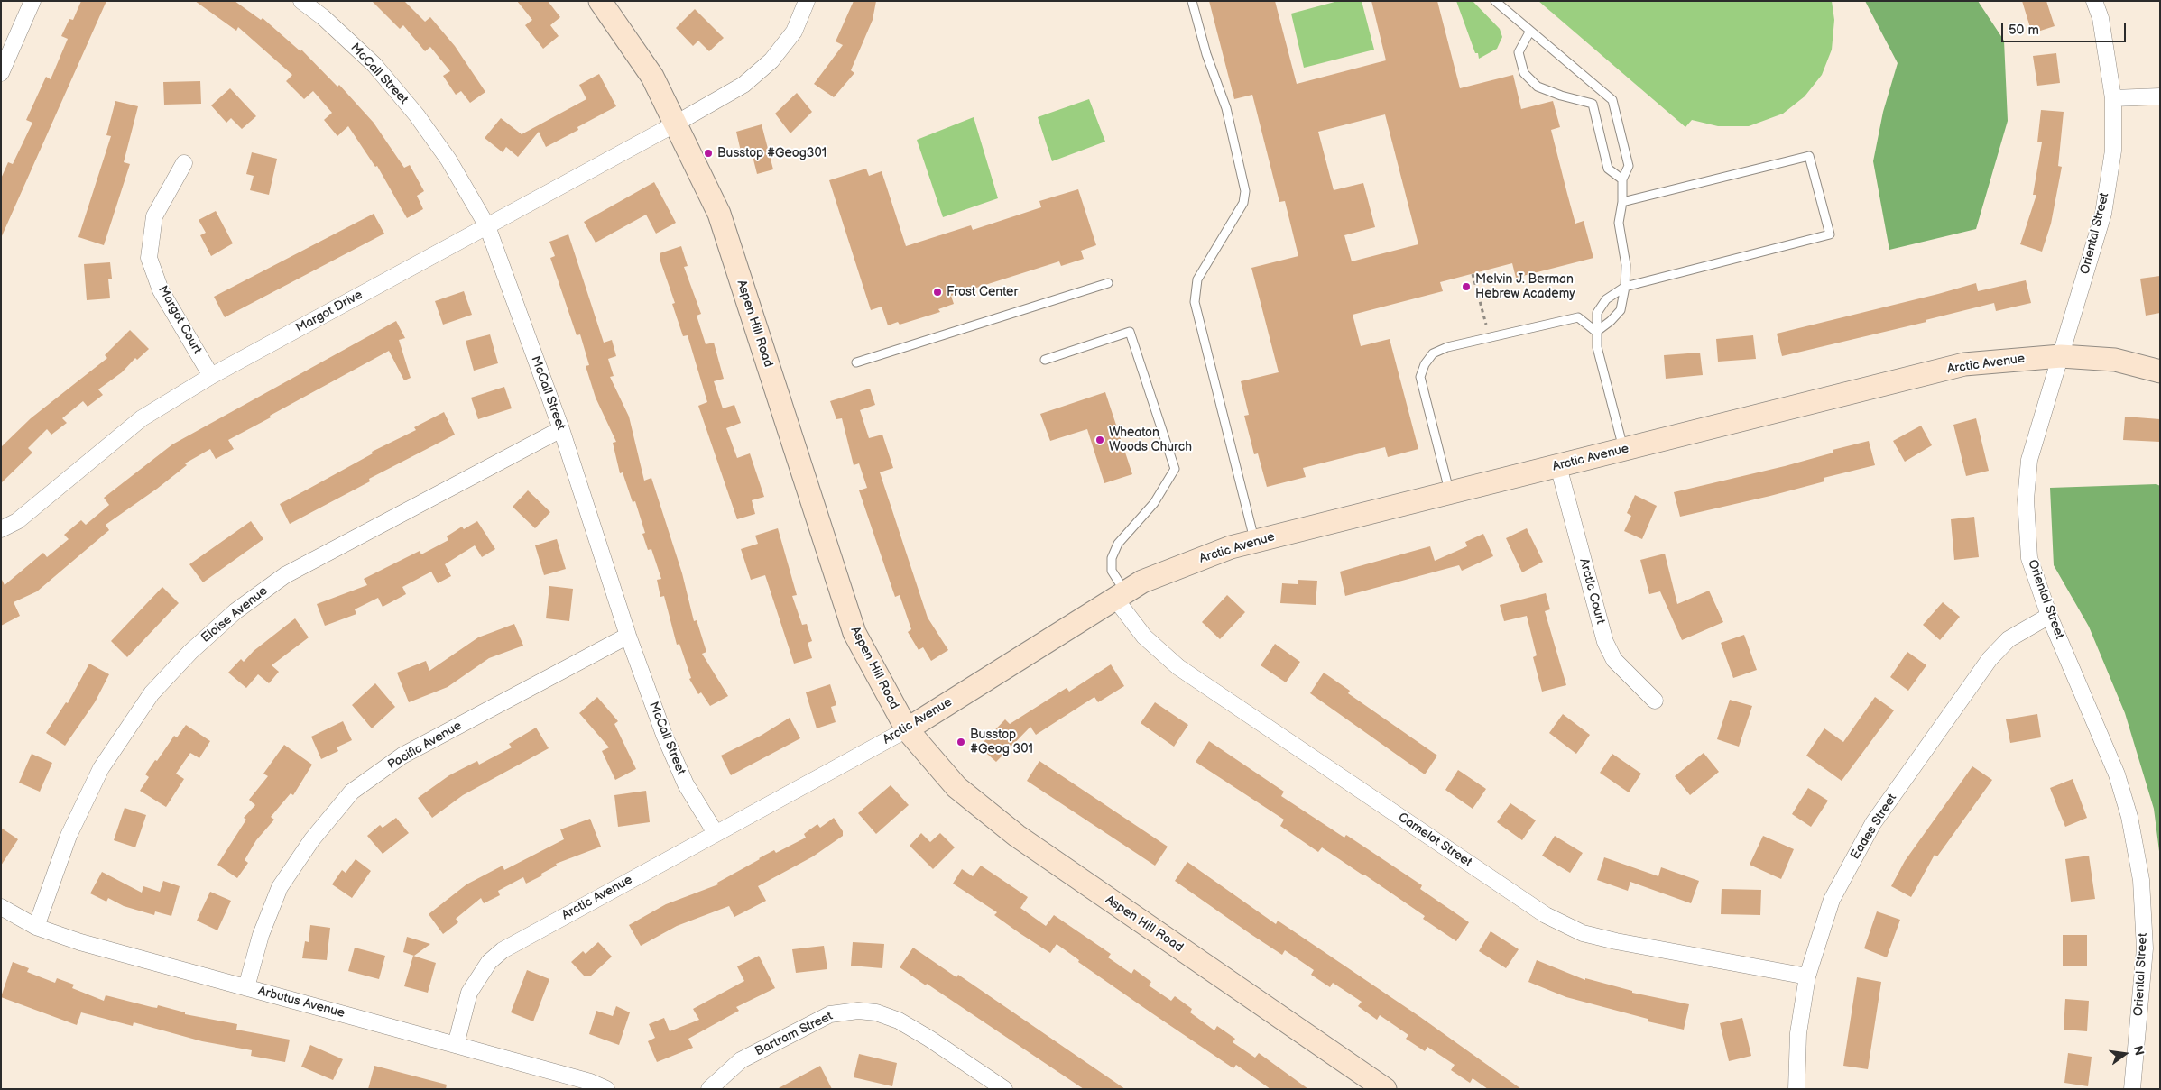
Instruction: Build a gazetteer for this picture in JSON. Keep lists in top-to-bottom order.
{
  "streets": {
    "street": [
      "McCall Street",
      "Oriental Street",
      "Margot Drive",
      "Margot Court",
      "Aspen Hill Road",
      "Arctic Avenue",
      "Arctic Court",
      "Eloise Avenue",
      "Pacific Avenue",
      "Eades Street",
      "Camelot Street",
      "Arbutus Avenue",
      "Bartram Street"
    ]
  },
  "crossings": [
    ["McCall Street", "Margot Drive"],
    ["McCall Street", "Arctic Avenue"],
    ["McCall Street", "Eloise Avenue"],
    ["McCall Street", "Pacific Avenue"],
    ["Oriental Street", "Arctic Avenue"],
    ["Oriental Street", "Eades Street"],
    ["Margot Drive", "Margot Court"],
    ["Margot Drive", "Aspen Hill Road"],
    ["Aspen Hill Road", "Arctic Avenue"],
    ["Arctic Avenue", "Arctic Court"],
    ["Arctic Avenue", "Camelot Street"],
    ["Arctic Avenue", "Arbutus Avenue"],
    ["Eloise Avenue", "Arbutus Avenue"],
    ["Pacific Avenue", "Arbutus Avenue"],
    ["Eades Street", "Camelot Street"]
  ],
  "places": [
    "Busstop #Geog301",
    "Melvin J. Berman Hebrew Academy",
    "Frost Center",
    "Wheaton Woods Church",
    "Busstop #Geog 301"
  ],
  "scale_bar": "50 m",
  "north": "right"
}
